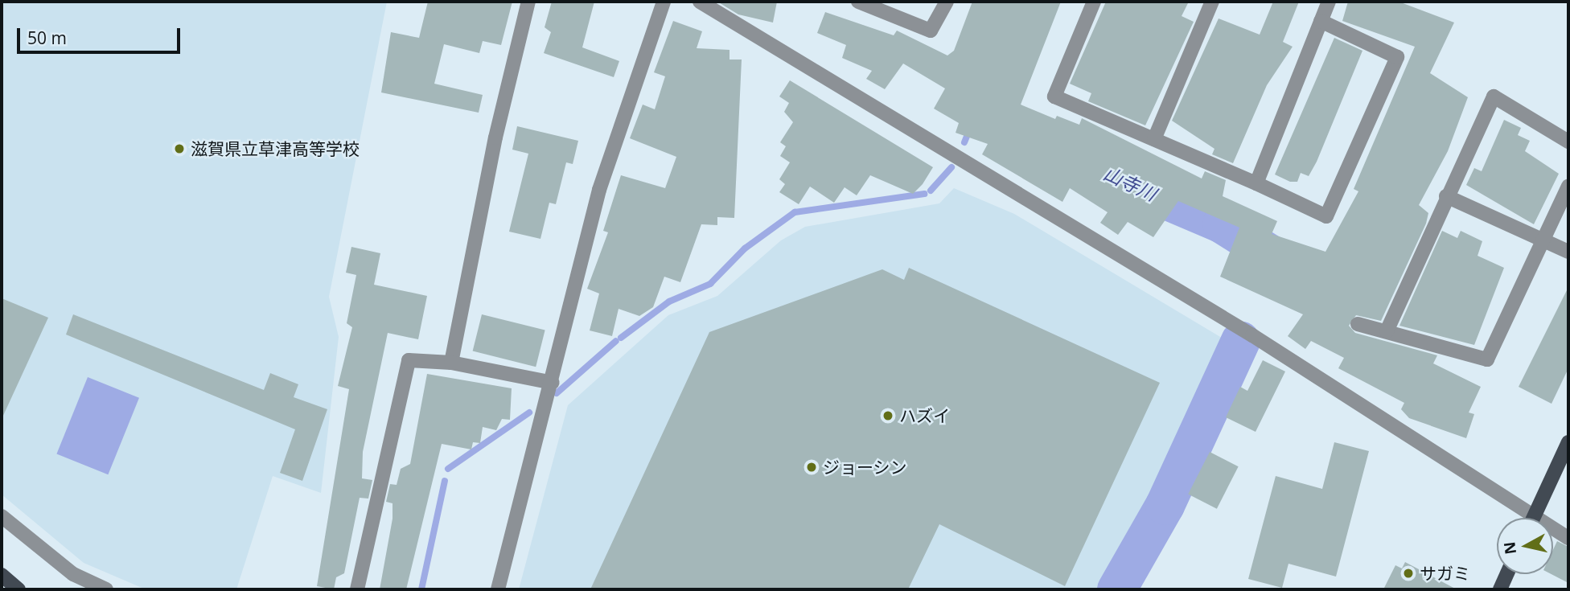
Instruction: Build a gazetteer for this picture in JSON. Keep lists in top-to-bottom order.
{
  "water": ["山寺川"],
  "places": [
    "滋賀県立草津高等学校",
    "ハズイ",
    "ジョーシン",
    "サガミ"
  ],
  "scale_bar": "50 m",
  "north": "left"
}
